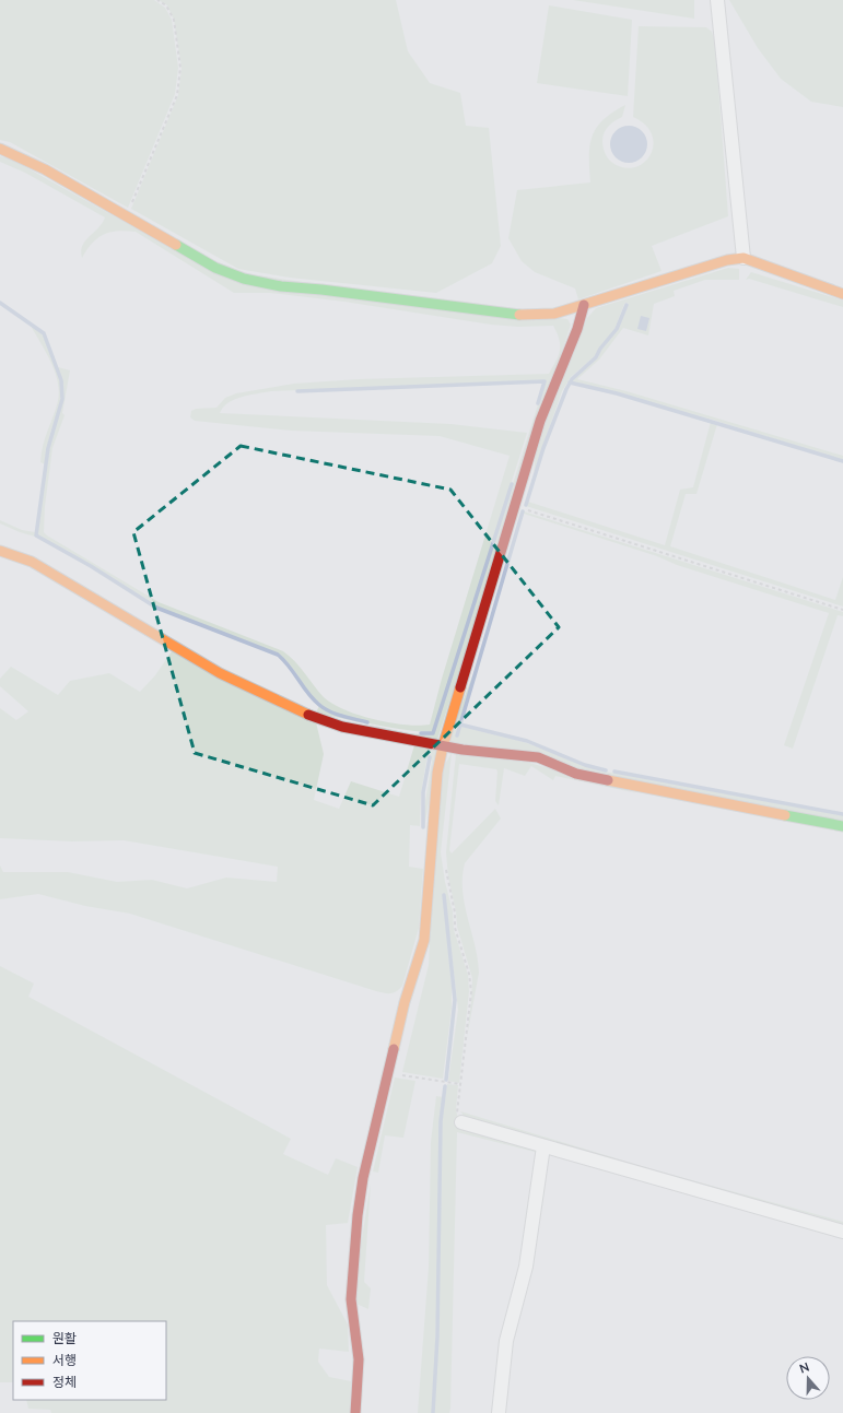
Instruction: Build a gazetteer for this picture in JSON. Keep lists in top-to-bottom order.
{
  "legend": ["원활", "서행", "정체"],
  "north": "top"
}
